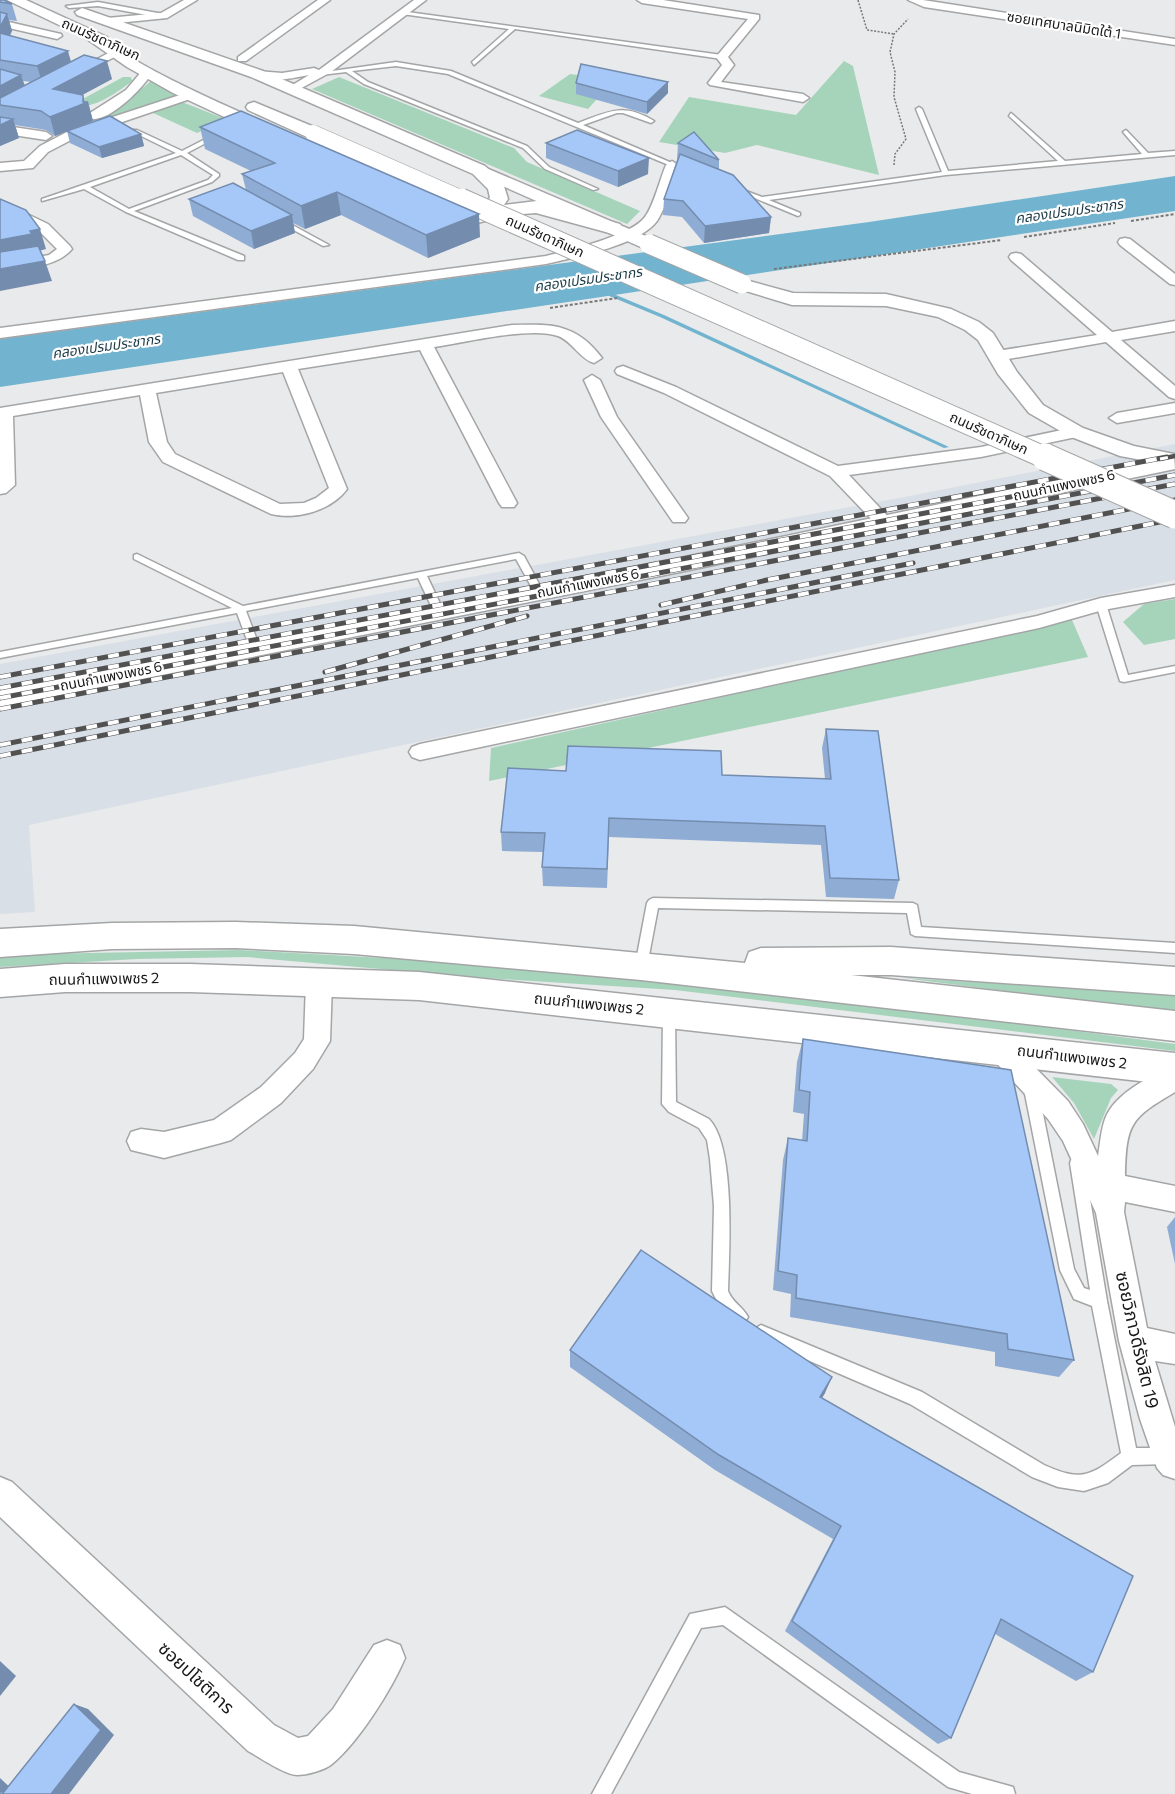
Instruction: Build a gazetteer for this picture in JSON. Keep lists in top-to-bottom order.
{
  "streets": {
    "main road": ["ถนนรัชดาภิเษก", "ถนนกำแพงเพชร 2"],
    "street": [
      "ซอยเทศบาลนิมิตใต้ 1",
      "ถนนกำแพงเพชร 6",
      "ซอยวิภาวดีรังสิต 19",
      "ซอยปโชติการ"
    ]
  },
  "crossings": [
    ["ถนนกำแพงเพชร 2", "ซอยวิภาวดีรังสิต 19"]
  ],
  "water": ["คลองเปรมประชากร"]
}
